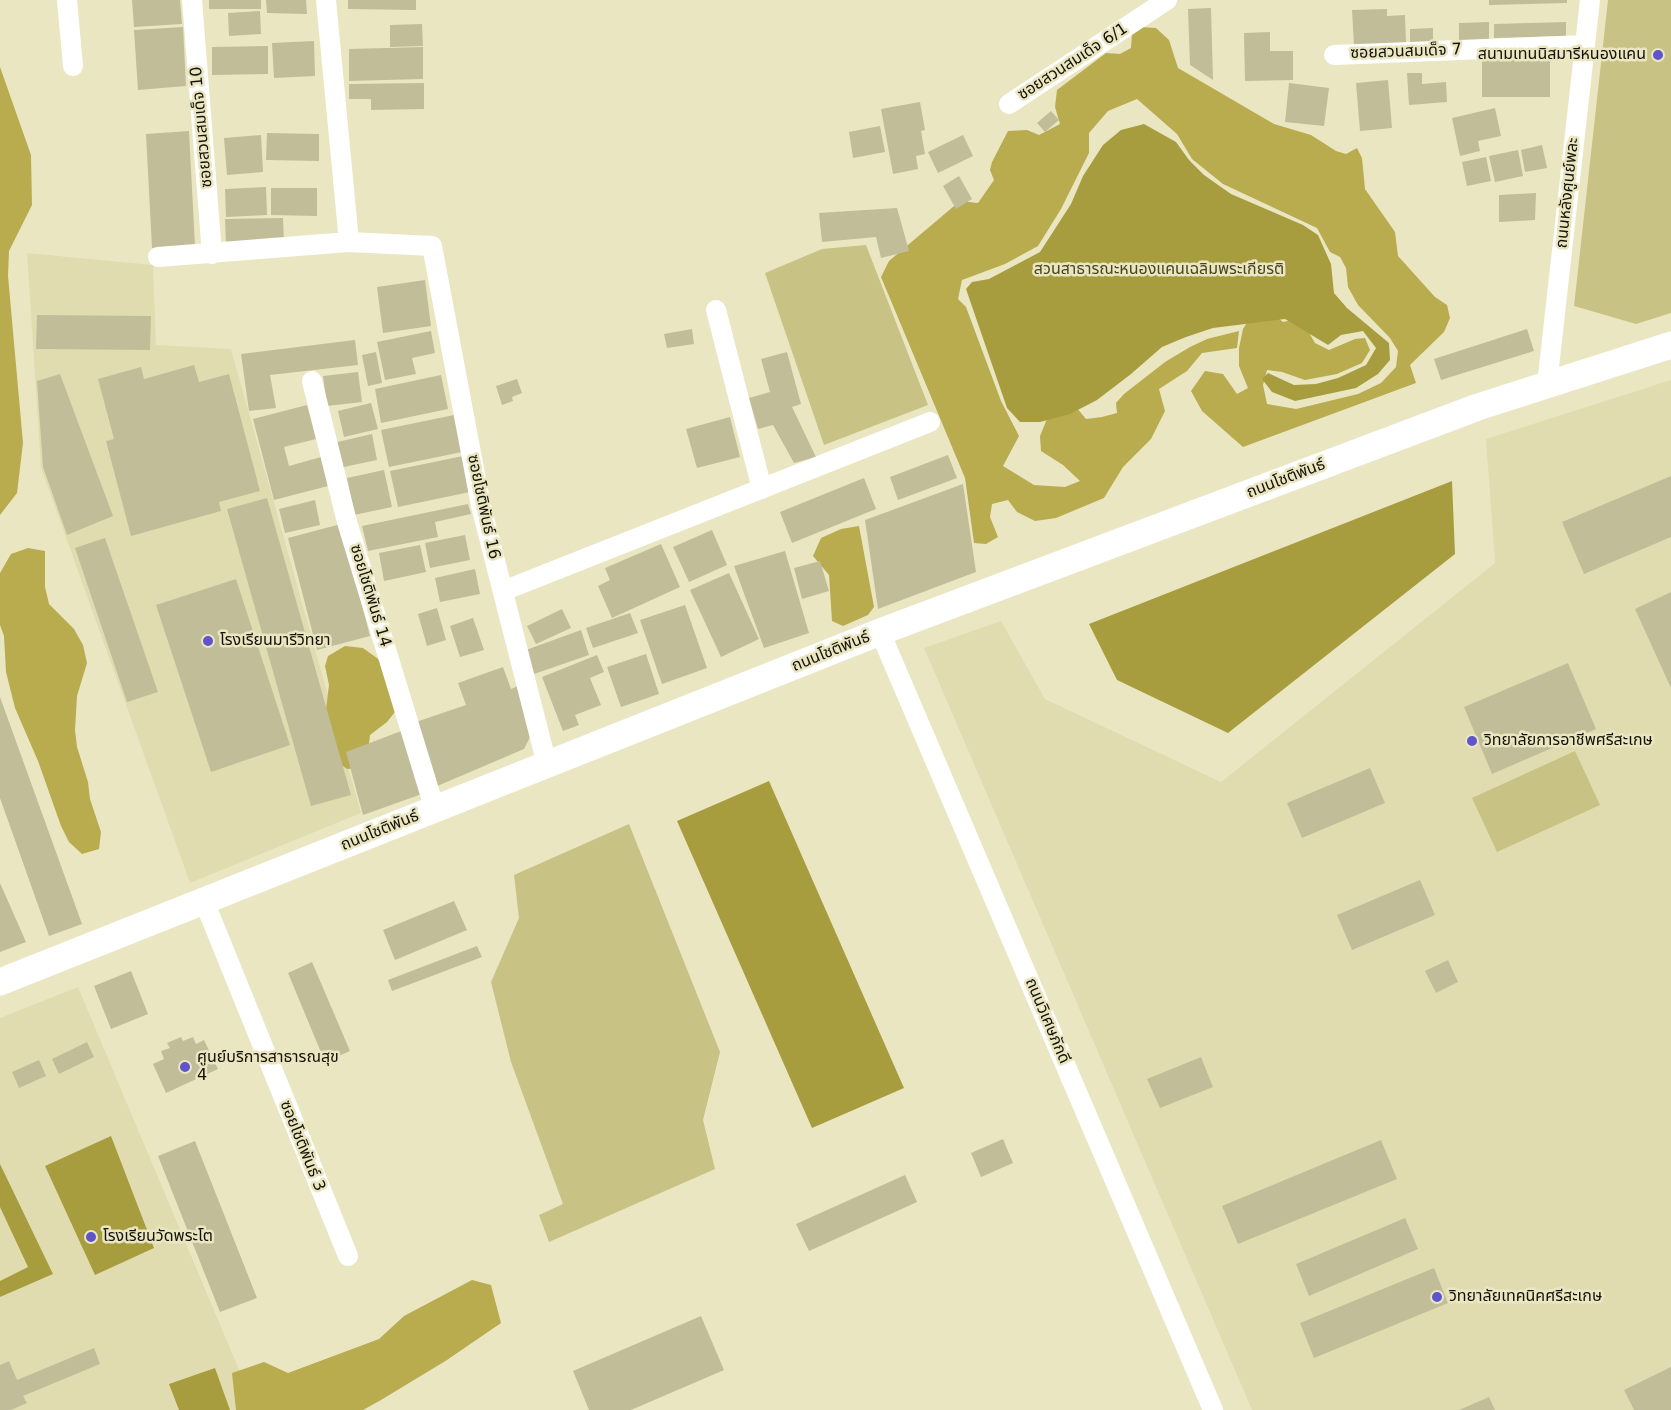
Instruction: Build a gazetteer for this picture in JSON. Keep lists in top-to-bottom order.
{
  "streets": {
    "street": [
      "ซอยสวนสมเด็จ 7",
      "ซอยสวนสมเด็จ 6/1",
      "ซอยสวนสมเด็จ 10",
      "ถนนหลังศูนย์พละ",
      "ถนนโชติพันธ์",
      "ซอยโชติพันธ์ 16",
      "ซอยโชติพันธ์ 14",
      "ถนนวิเศษภักดี",
      "ซอยโชติพันธ์ 3"
    ]
  },
  "crossings": [
    ["ซอยสวนสมเด็จ 7", "ถนนหลังศูนย์พละ"],
    ["ถนนหลังศูนย์พละ", "ถนนโชติพันธ์"],
    ["ถนนโชติพันธ์", "ซอยโชติพันธ์ 16"],
    ["ถนนโชติพันธ์", "ซอยโชติพันธ์ 14"],
    ["ถนนโชติพันธ์", "ถนนวิเศษภักดี"],
    ["ถนนโชติพันธ์", "ซอยโชติพันธ์ 3"]
  ],
  "parks": ["สวนสาธารณะหนองแคนเฉลิมพระเกียรติ"],
  "places": [
    "สนามเทนนิสมารีหนองแคน",
    "โรงเรียนมารีวิทยา",
    "วิทยาลัยการอาชีพศรีสะเกษ",
    "ศูนย์บริการสาธารณสุข 4",
    "โรงเรียนวัดพระโต",
    "วิทยาลัยเทคนิคศรีสะเกษ"
  ]
}
